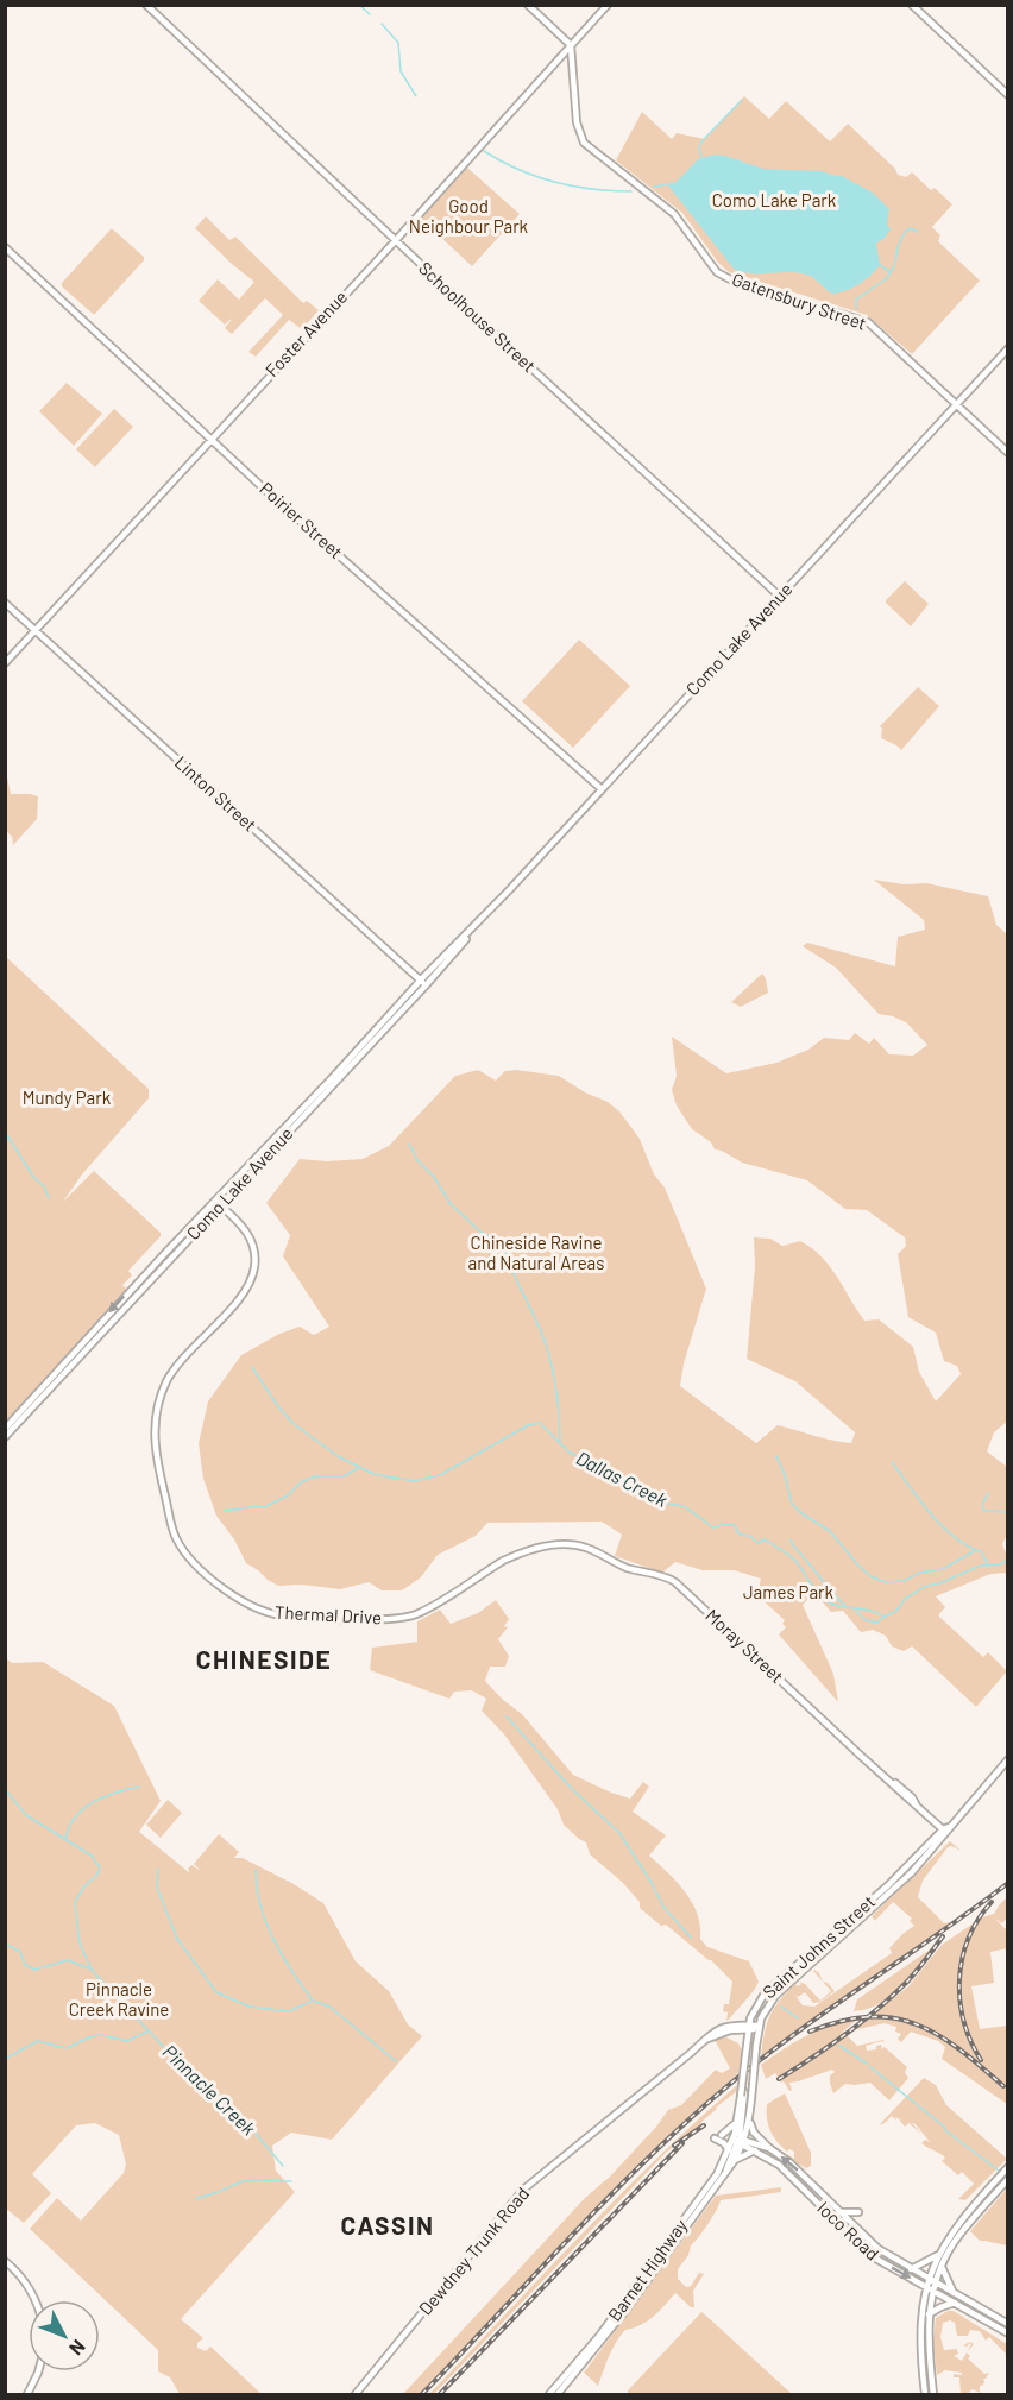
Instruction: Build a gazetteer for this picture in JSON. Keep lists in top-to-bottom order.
{
  "streets": {
    "main road": [
      "Gatensbury Street",
      "Schoolhouse Street",
      "Foster Avenue",
      "Poirier Street",
      "Como Lake Avenue",
      "Linton Street",
      "Thermal Drive",
      "Moray Street",
      "Saint Johns Street",
      "Ioco Road",
      "Dewdney Trunk Road",
      "Barnet Highway"
    ]
  },
  "crossings": [
    ["Gatensbury Street", "Foster Avenue"],
    ["Gatensbury Street", "Como Lake Avenue"],
    ["Schoolhouse Street", "Foster Avenue"],
    ["Schoolhouse Street", "Como Lake Avenue"],
    ["Foster Avenue", "Poirier Street"],
    ["Foster Avenue", "Linton Street"],
    ["Poirier Street", "Como Lake Avenue"],
    ["Como Lake Avenue", "Linton Street"],
    ["Como Lake Avenue", "Thermal Drive"],
    ["Thermal Drive", "Moray Street"],
    ["Moray Street", "Saint Johns Street"],
    ["Saint Johns Street", "Ioco Road"],
    ["Saint Johns Street", "Dewdney Trunk Road"],
    ["Saint Johns Street", "Barnet Highway"],
    ["Ioco Road", "Barnet Highway"]
  ],
  "districts": ["CHINESIDE", "CASSIN"],
  "water": ["Dallas Creek", "Pinnacle Creek"],
  "parks": [
    "Como Lake Park",
    "Good Neighbour Park",
    "Mundy Park",
    "Chineside Ravine and Natural Areas",
    "James Park",
    "Pinnacle Creek Ravine"
  ],
  "north": "bottom right"
}
